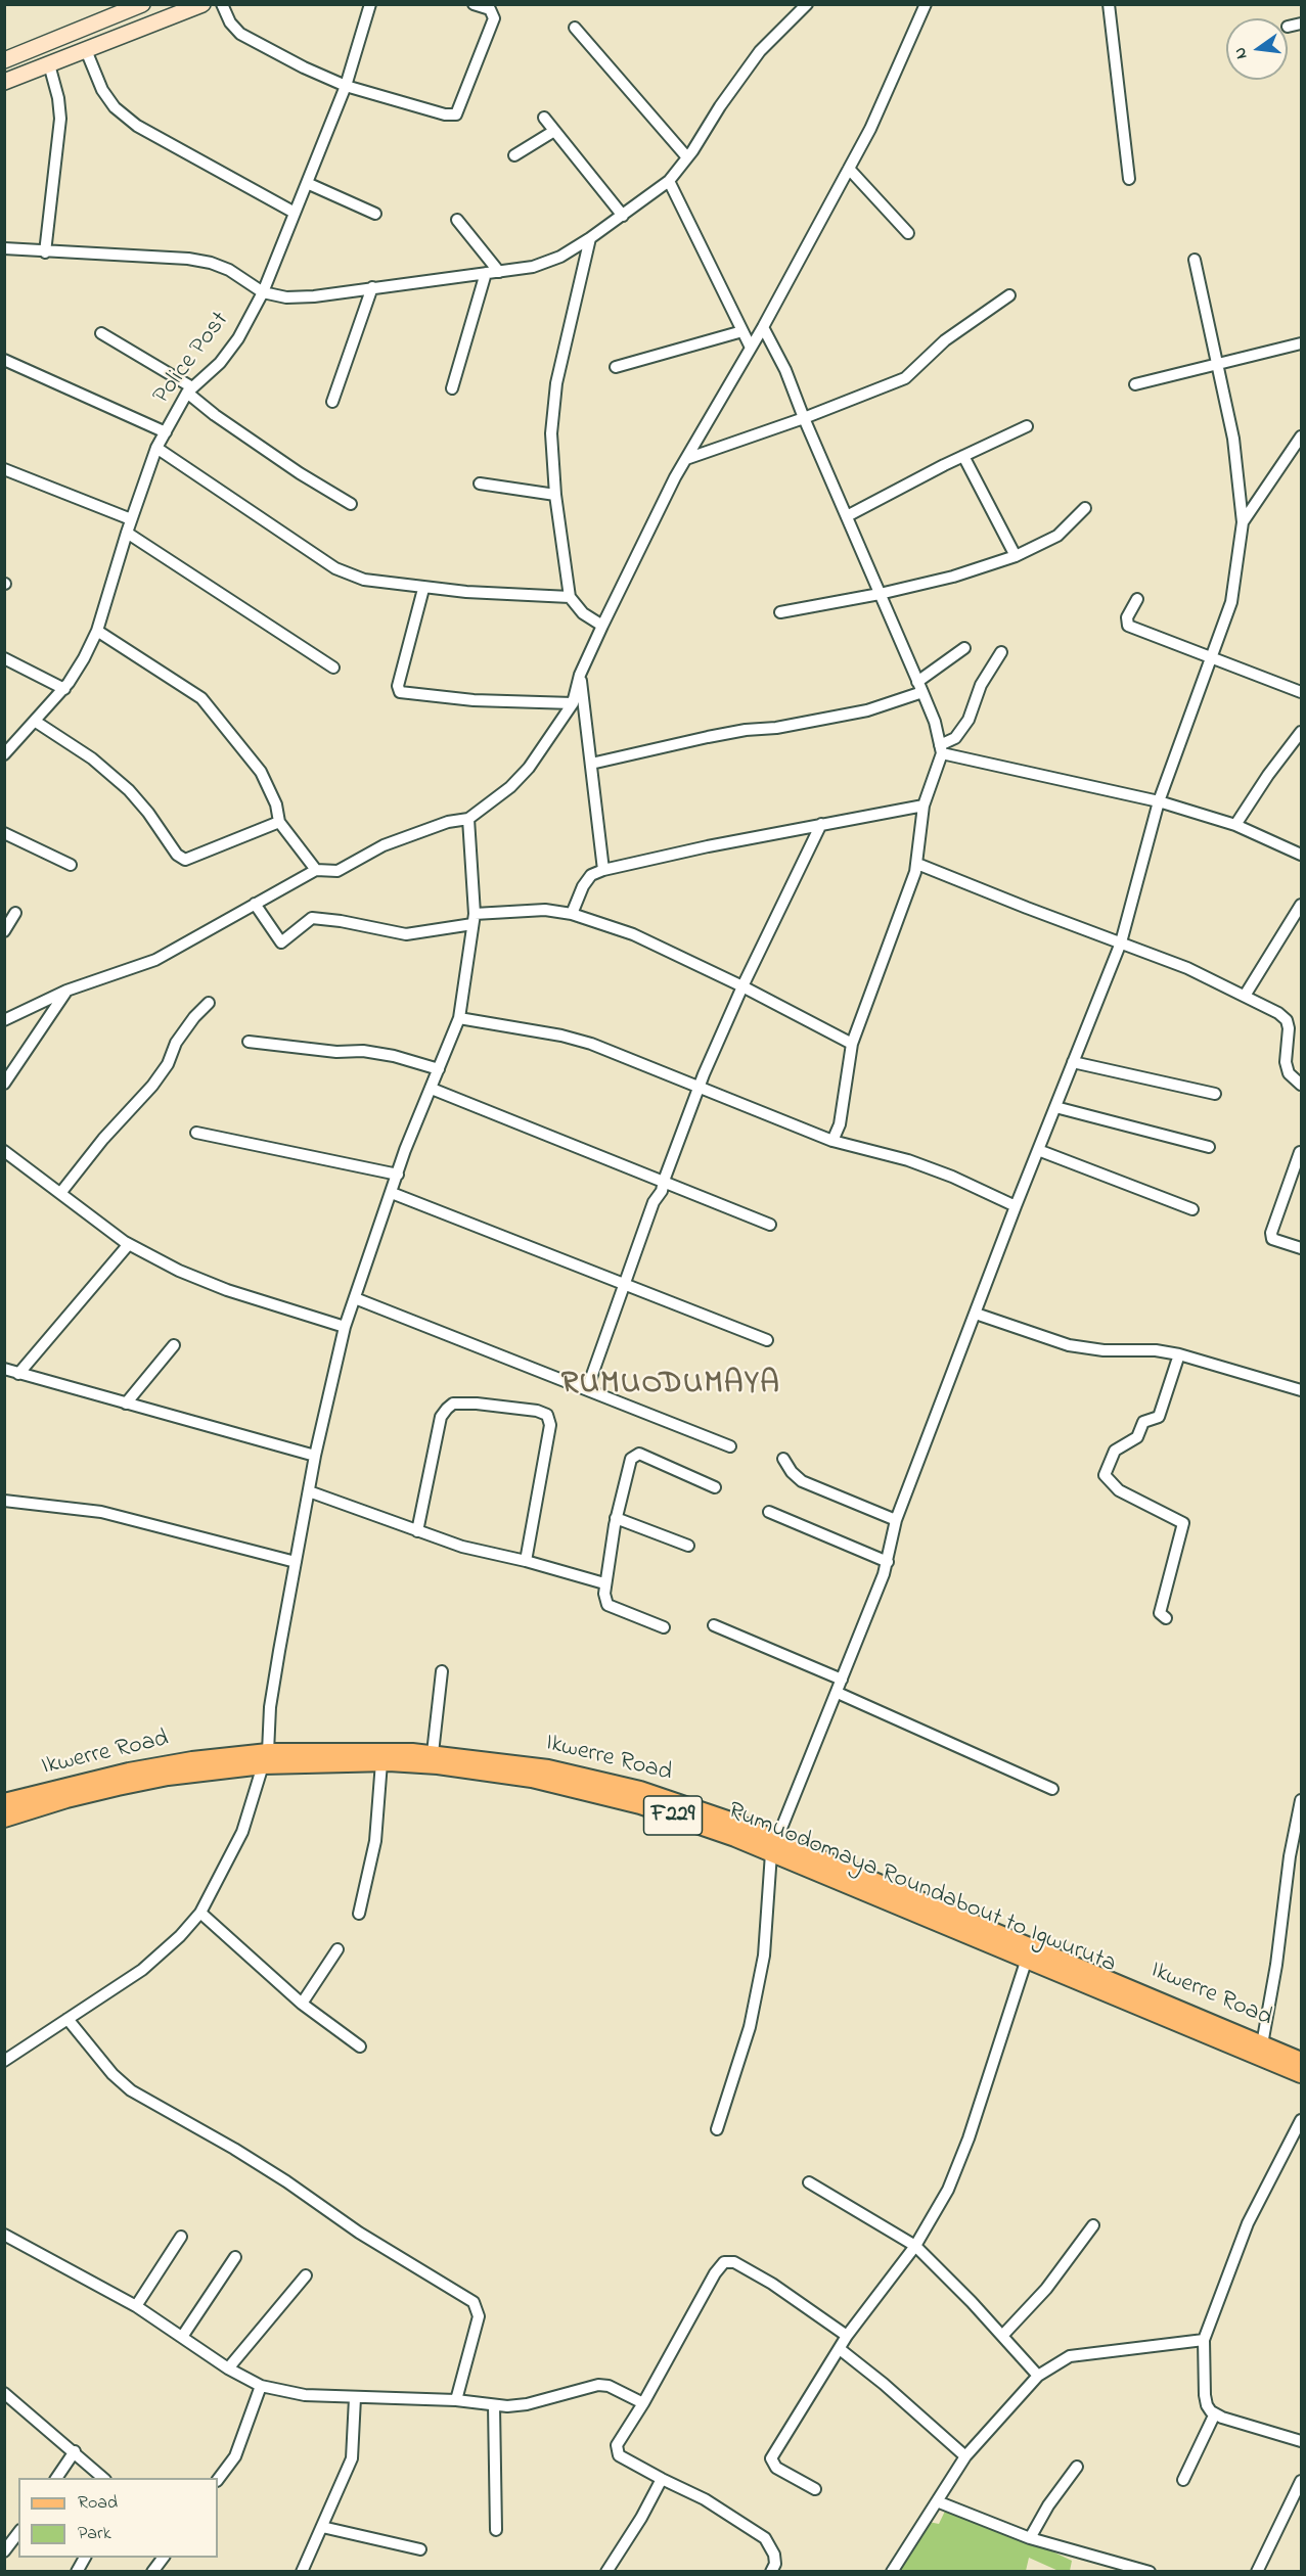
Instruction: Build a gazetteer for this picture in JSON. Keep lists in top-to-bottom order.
{
  "streets": {
    "main road": ["Ikwerre Road", "F229", "Rumuodomaya Roundabout to Igwuruta"],
    "street": ["Police Post"]
  },
  "crossings": [
    ["Ikwerre Road", "Rumuodomaya Roundabout to Igwuruta"]
  ],
  "districts": ["RUMUODUMAYA"],
  "legend": ["Road", "Park"],
  "north": "left"
}
